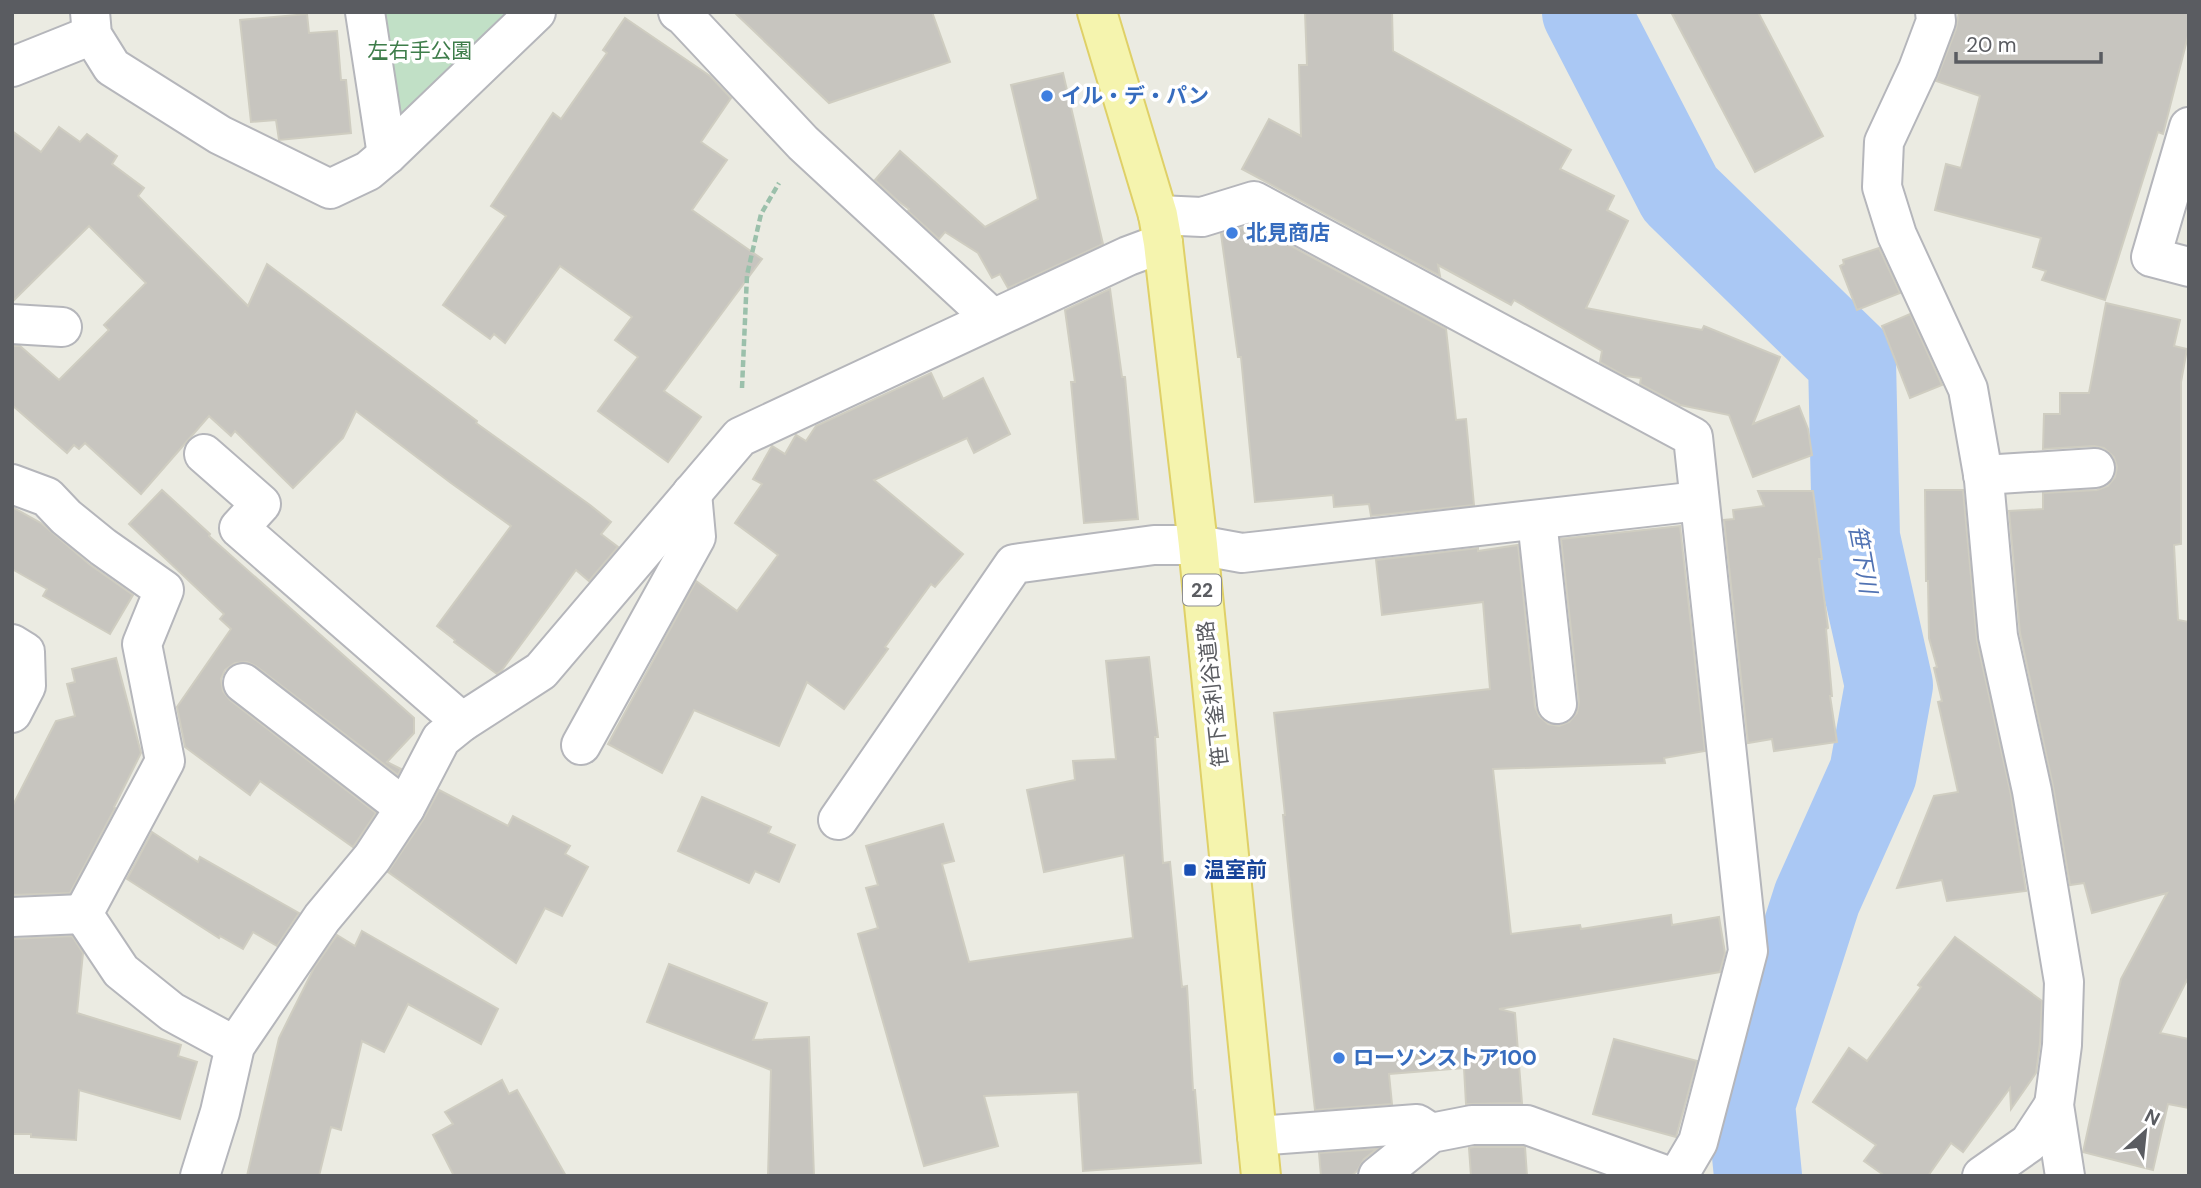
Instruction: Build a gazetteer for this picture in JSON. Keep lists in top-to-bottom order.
{
  "streets": {
    "main road": ["22", "笹下釜利谷道路"]
  },
  "water": ["笹下川"],
  "parks": ["左右手公園"],
  "places": {
    "other": ["イル・デ・パン", "北見商店", "ローソンストア100"],
    "transit": ["温室前"]
  },
  "scale_bar": "20 m",
  "north": "top right"
}
